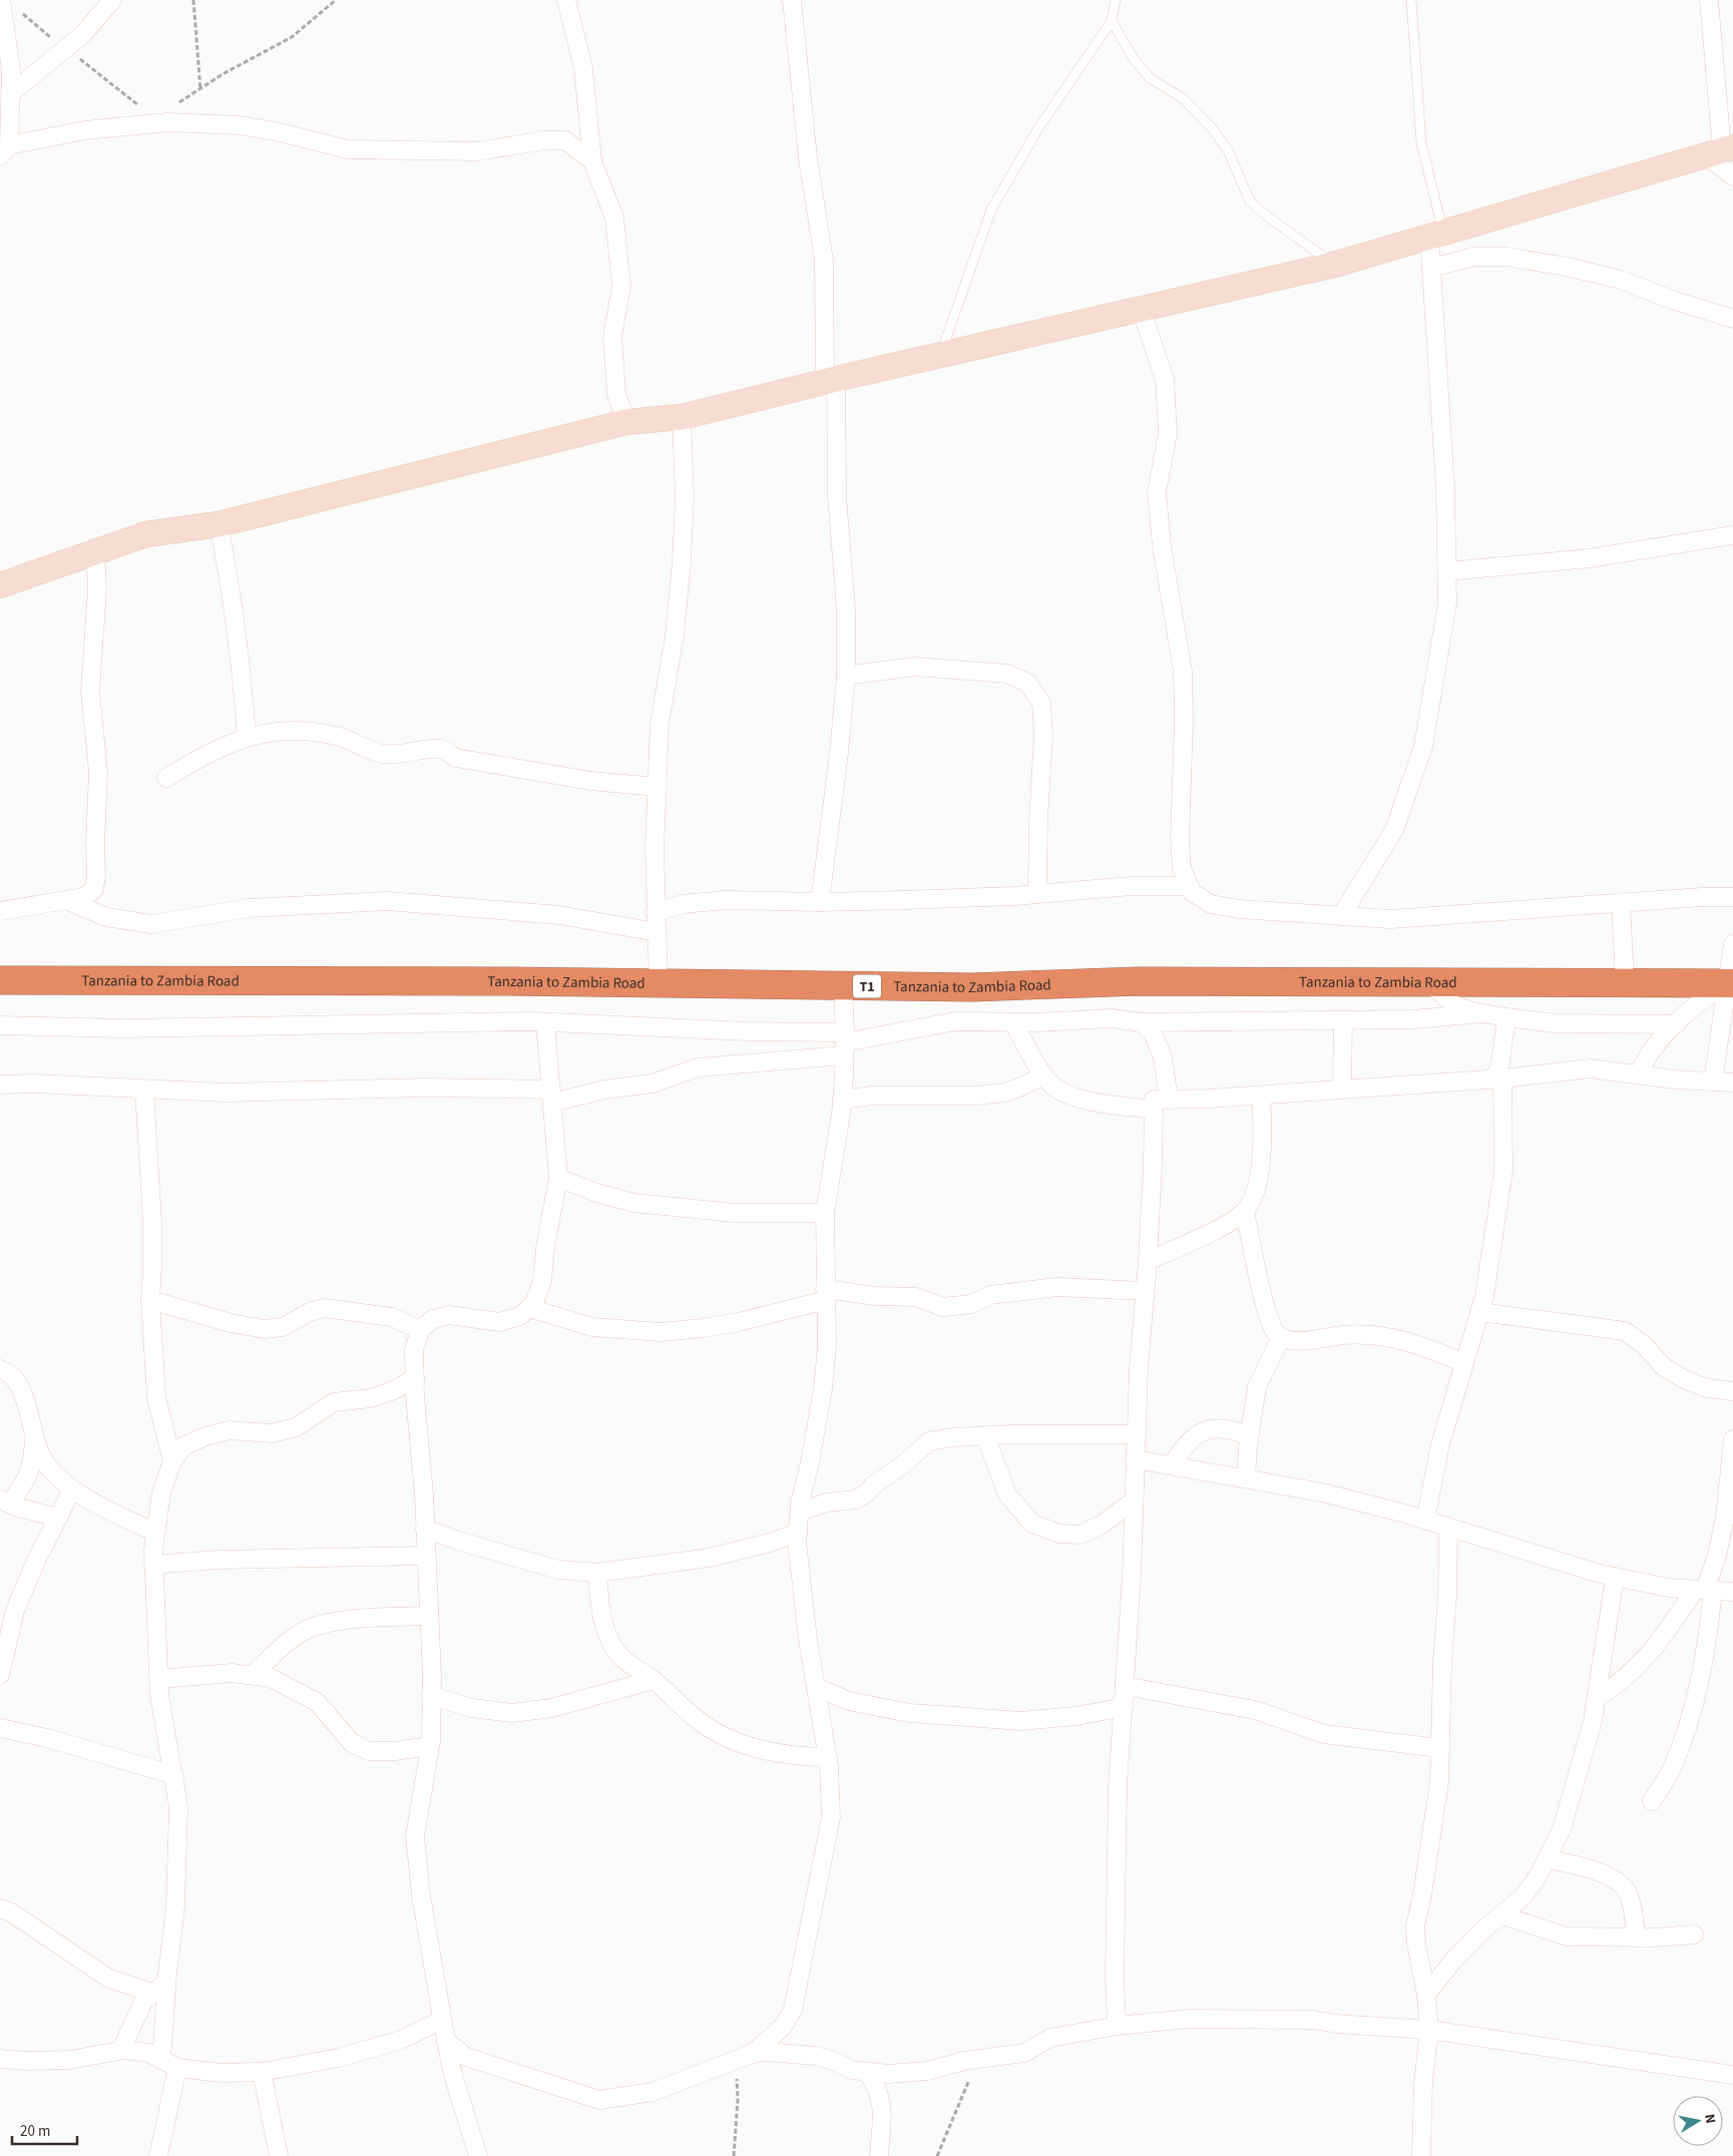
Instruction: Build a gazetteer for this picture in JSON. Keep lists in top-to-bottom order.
{
  "streets": {
    "highway": ["Tanzania to Zambia Road", "T1"]
  },
  "scale_bar": "20 m",
  "north": "right"
}
